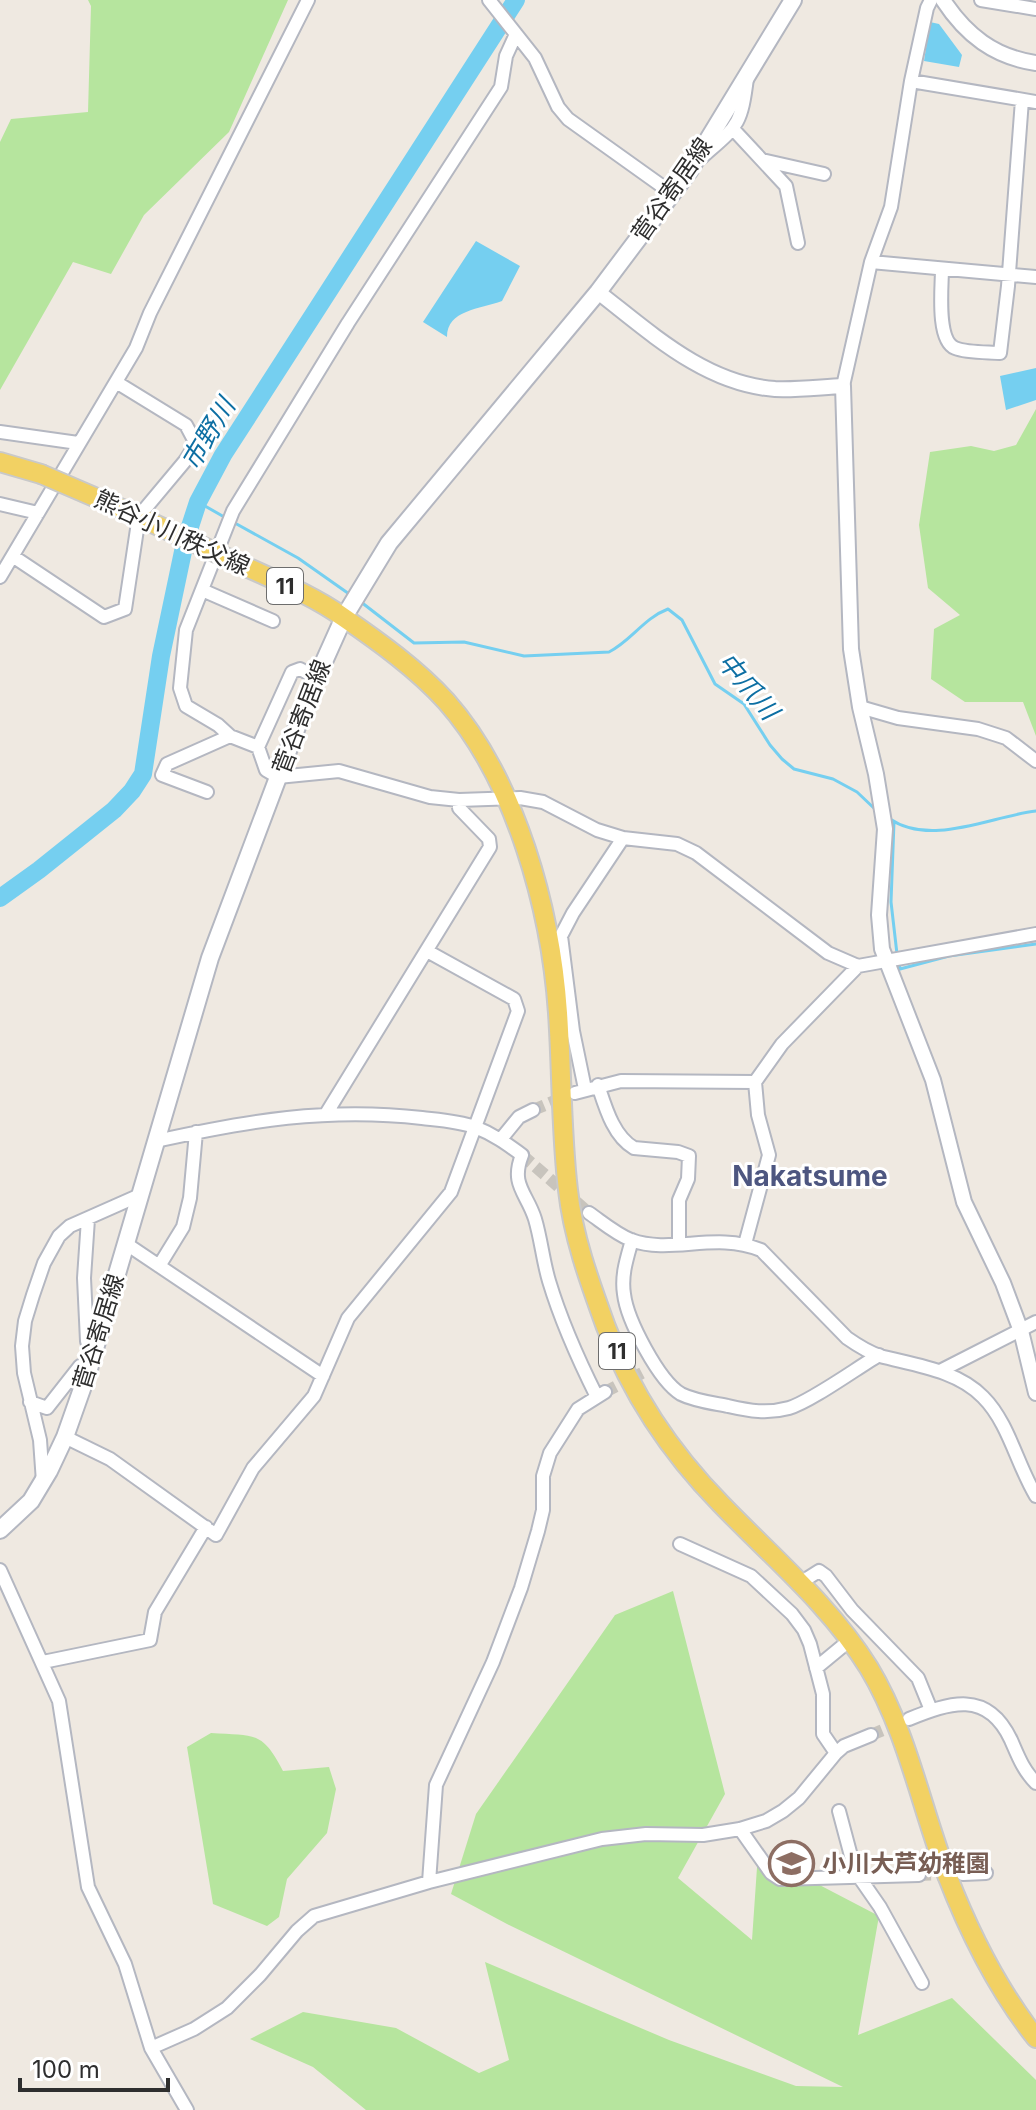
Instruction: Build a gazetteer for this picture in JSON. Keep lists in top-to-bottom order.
{
  "streets": {
    "main road": ["菅谷寄居線", "熊谷小川秩父線", "11"]
  },
  "crossings": [
    ["菅谷寄居線", "熊谷小川秩父線"],
    ["菅谷寄居線", "11"],
    ["熊谷小川秩父線", "11"]
  ],
  "districts": ["Nakatsume"],
  "water": ["市野川", "中爪川"],
  "places": {
    "school or university": ["小川大芦幼稚園"]
  },
  "scale_bar": "100 m"
}
